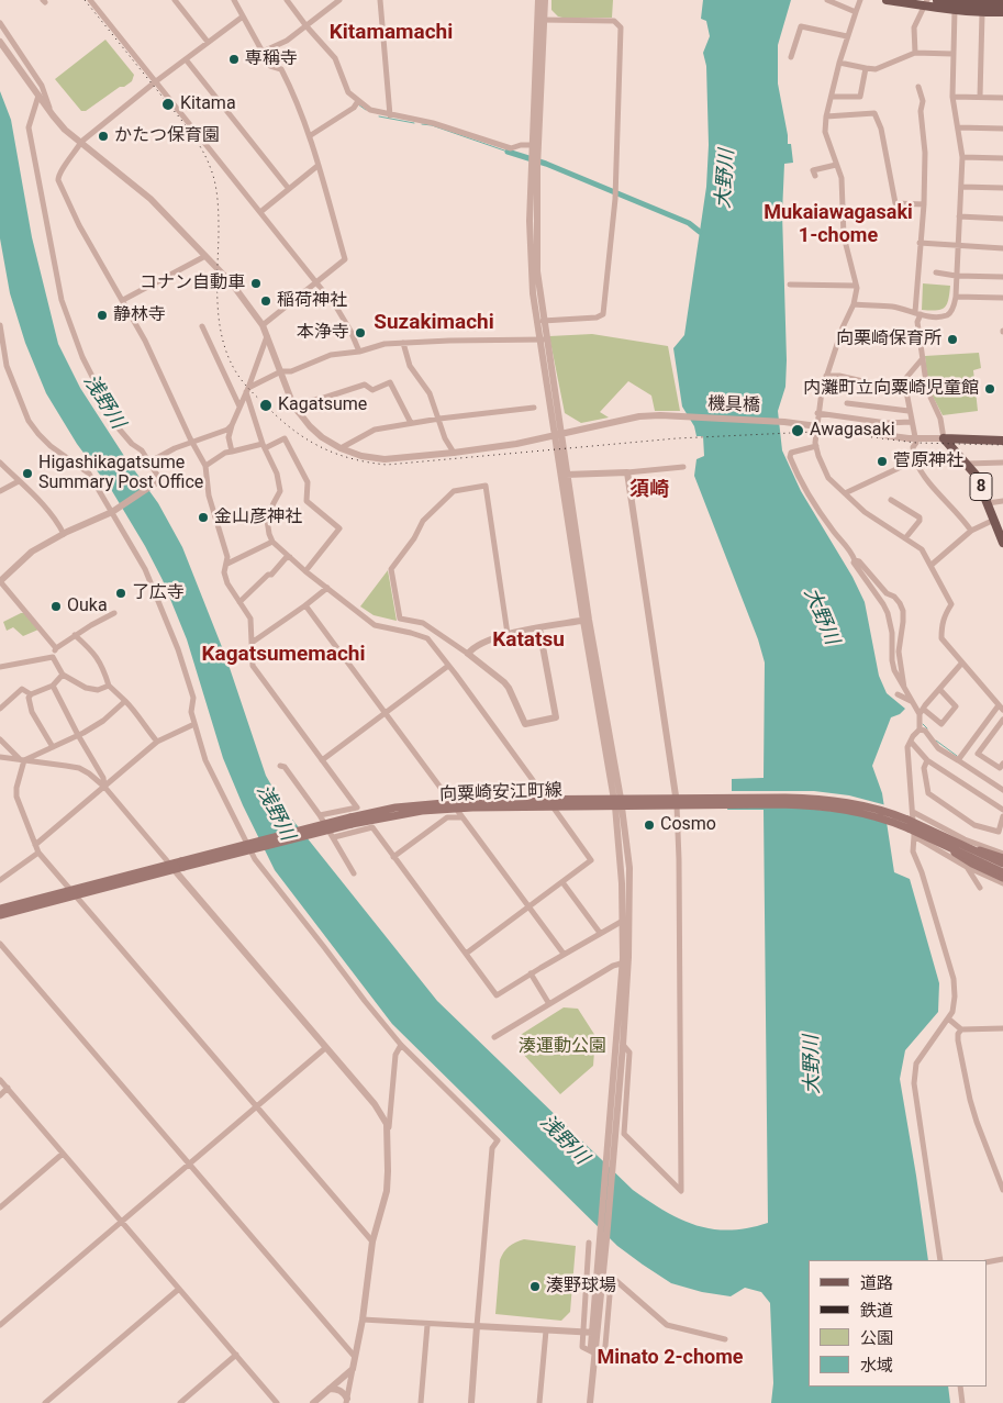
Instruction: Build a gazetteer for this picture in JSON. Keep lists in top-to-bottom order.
{
  "streets": {
    "main road": ["8", "向粟崎安江町線"],
    "street": ["機具橋"]
  },
  "crossings": [
    ["機具橋", "8"]
  ],
  "districts": [
    "Kitamamachi",
    "Mukaiawagasaki 1-chome",
    "Suzakimachi",
    "須崎",
    "Katatsu",
    "Kagatsumemachi",
    "Minato 2-chome"
  ],
  "water": ["大野川", "浅野川"],
  "parks": ["湊運動公園"],
  "places": [
    "専稱寺",
    "Kitama",
    "かたつ保育園",
    "コナン自動車",
    "稲荷神社",
    "静林寺",
    "本浄寺",
    "向栗崎保育所",
    "内灘町立向粟崎児童館",
    "Kagatsume",
    "Awagasaki",
    "菅原神社",
    "Higashikagatsume Summary Post Office",
    "金山彦神社",
    "了広寺",
    "Ouka",
    "Cosmo",
    "湊野球場"
  ],
  "legend": [
    "道路",
    "鉄道",
    "公園",
    "水域"
  ]
}
